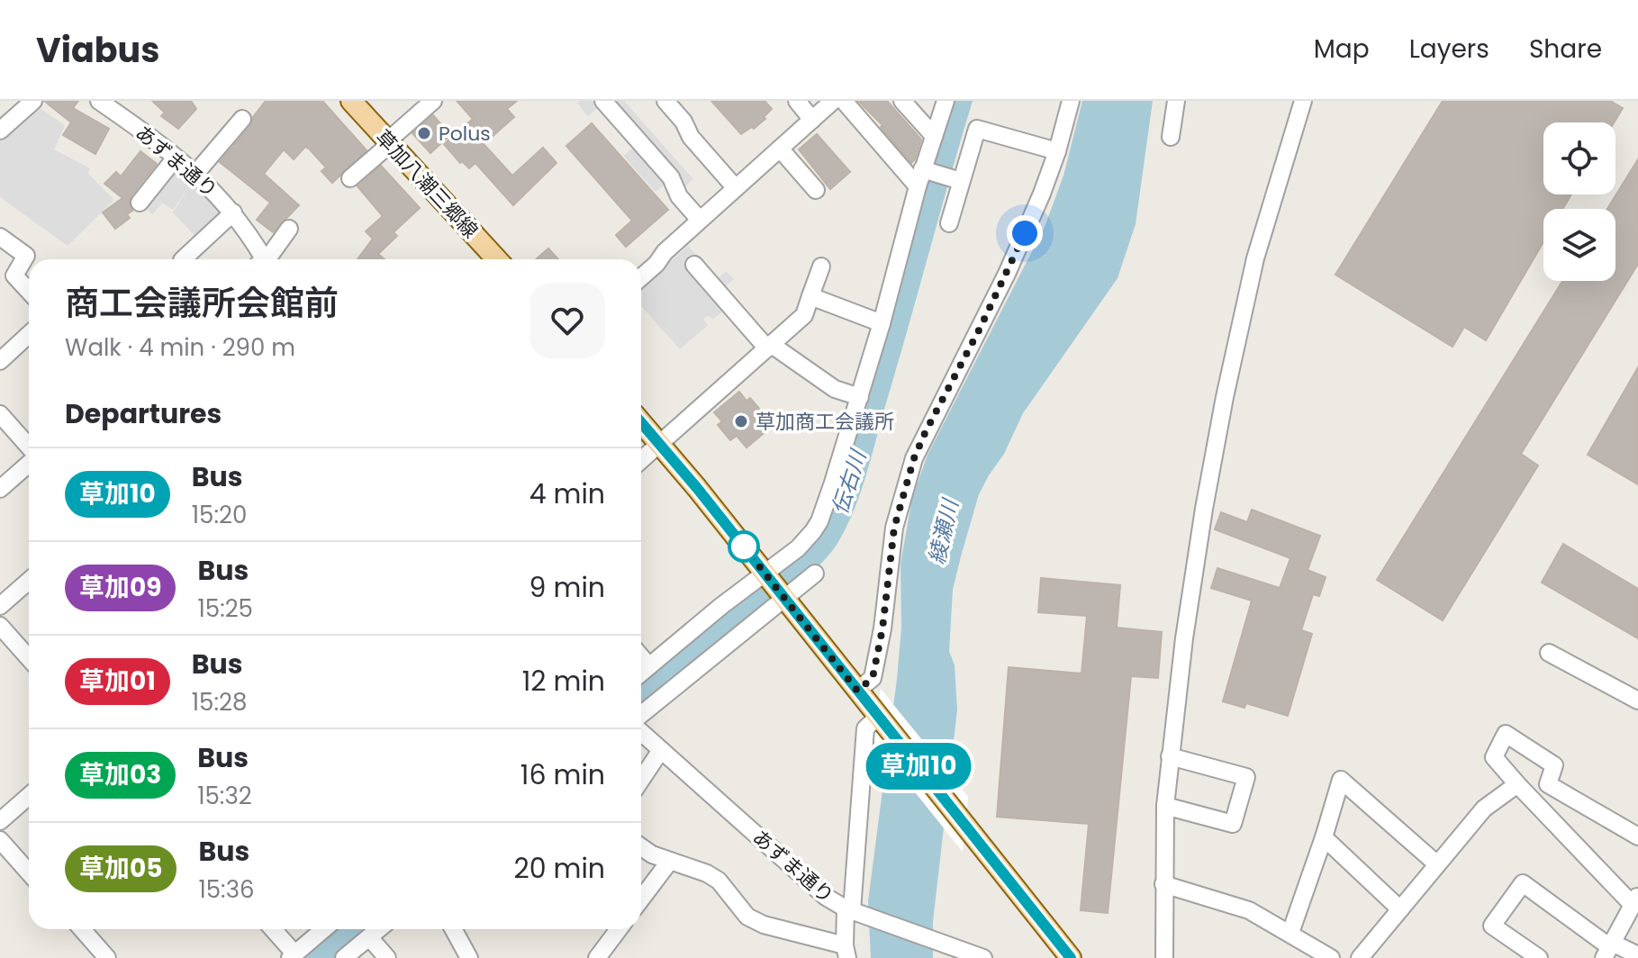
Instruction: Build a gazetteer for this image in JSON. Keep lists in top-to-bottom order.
{
  "streets": {
    "main road": ["草加八潮三郷線"],
    "street": ["あずま通り"]
  },
  "water": ["伝右川", "綾瀬川"],
  "places": ["Polus", "草加商工会議所"],
  "lines": ["bus line 草加10"],
  "page": {
    "header": "Viabus",
    "nav": ["Map", "Layers", "Share"],
    "on_map": "草加10",
    "heading": [
      ["商工会議所会館前", "Walk · 4 min · 290 m"],
      "Departures"
    ],
    "list": [
      {
        "mark": "草加10",
        "name": "Bus",
        "note": "15:20",
        "value": "4 min"
      },
      {
        "mark": "草加09",
        "name": "Bus",
        "note": "15:25",
        "value": "9 min"
      },
      {
        "mark": "草加01",
        "name": "Bus",
        "note": "15:28",
        "value": "12 min"
      },
      {
        "mark": "草加03",
        "name": "Bus",
        "note": "15:32",
        "value": "16 min"
      },
      {
        "mark": "草加05",
        "name": "Bus",
        "note": "15:36",
        "value": "20 min"
      }
    ]
  }
}
